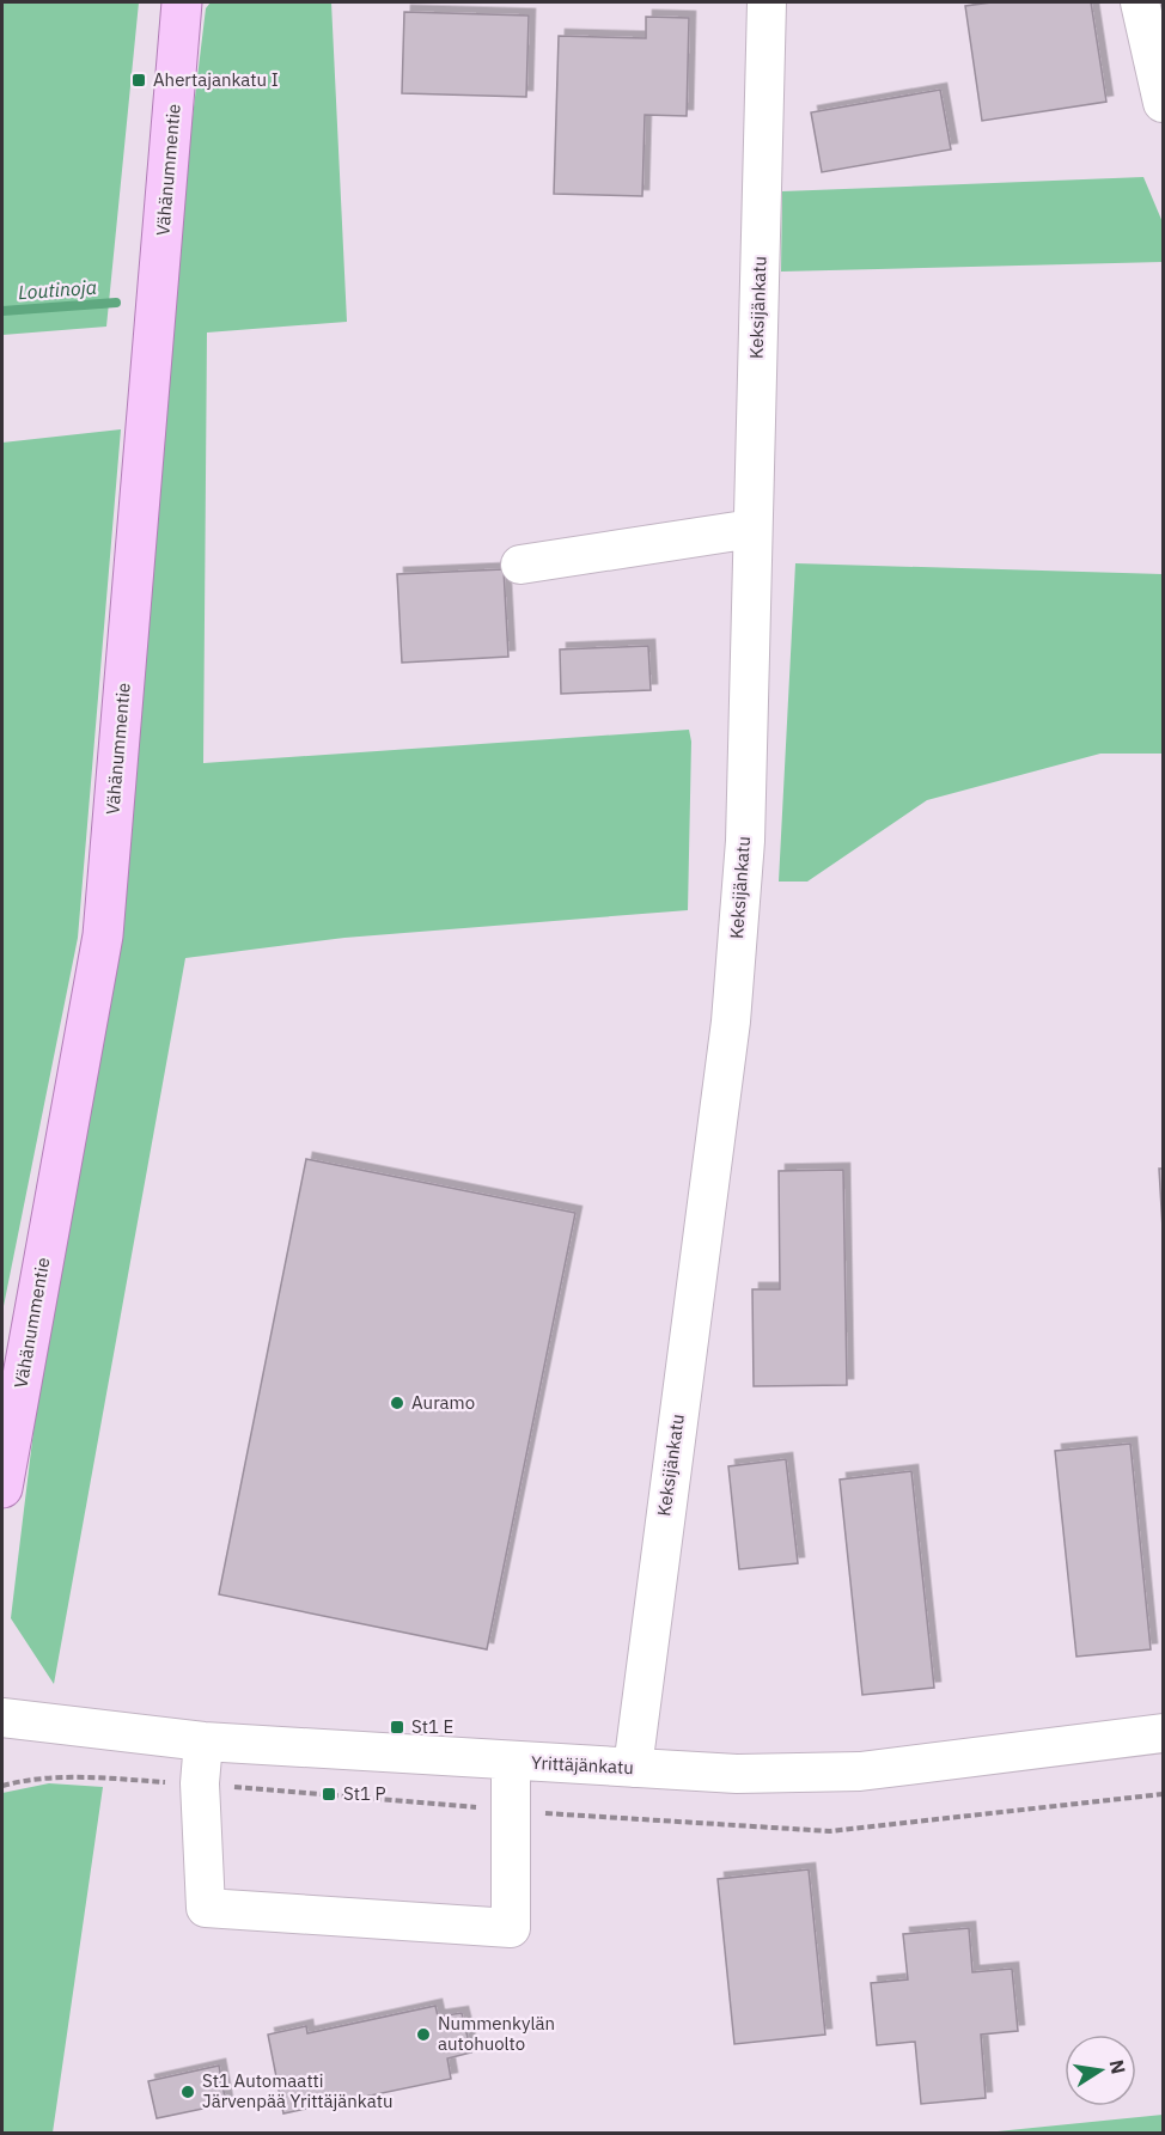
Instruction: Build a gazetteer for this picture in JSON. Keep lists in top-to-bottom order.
{
  "streets": {
    "main road": ["Vähänummentie"],
    "street": ["Keksijänkatu", "Yrittäjänkatu"]
  },
  "crossings": [
    ["Keksijänkatu", "Yrittäjänkatu"]
  ],
  "water": ["Loutinoja"],
  "places": {
    "transit": ["Ahertajankatu I", "St1 E", "St1 P"],
    "other": ["Auramo", "Nummenkylän autohuolto", "St1 Automaatti Järvenpää Yrittäjänkatu"]
  },
  "north": "right"
}
